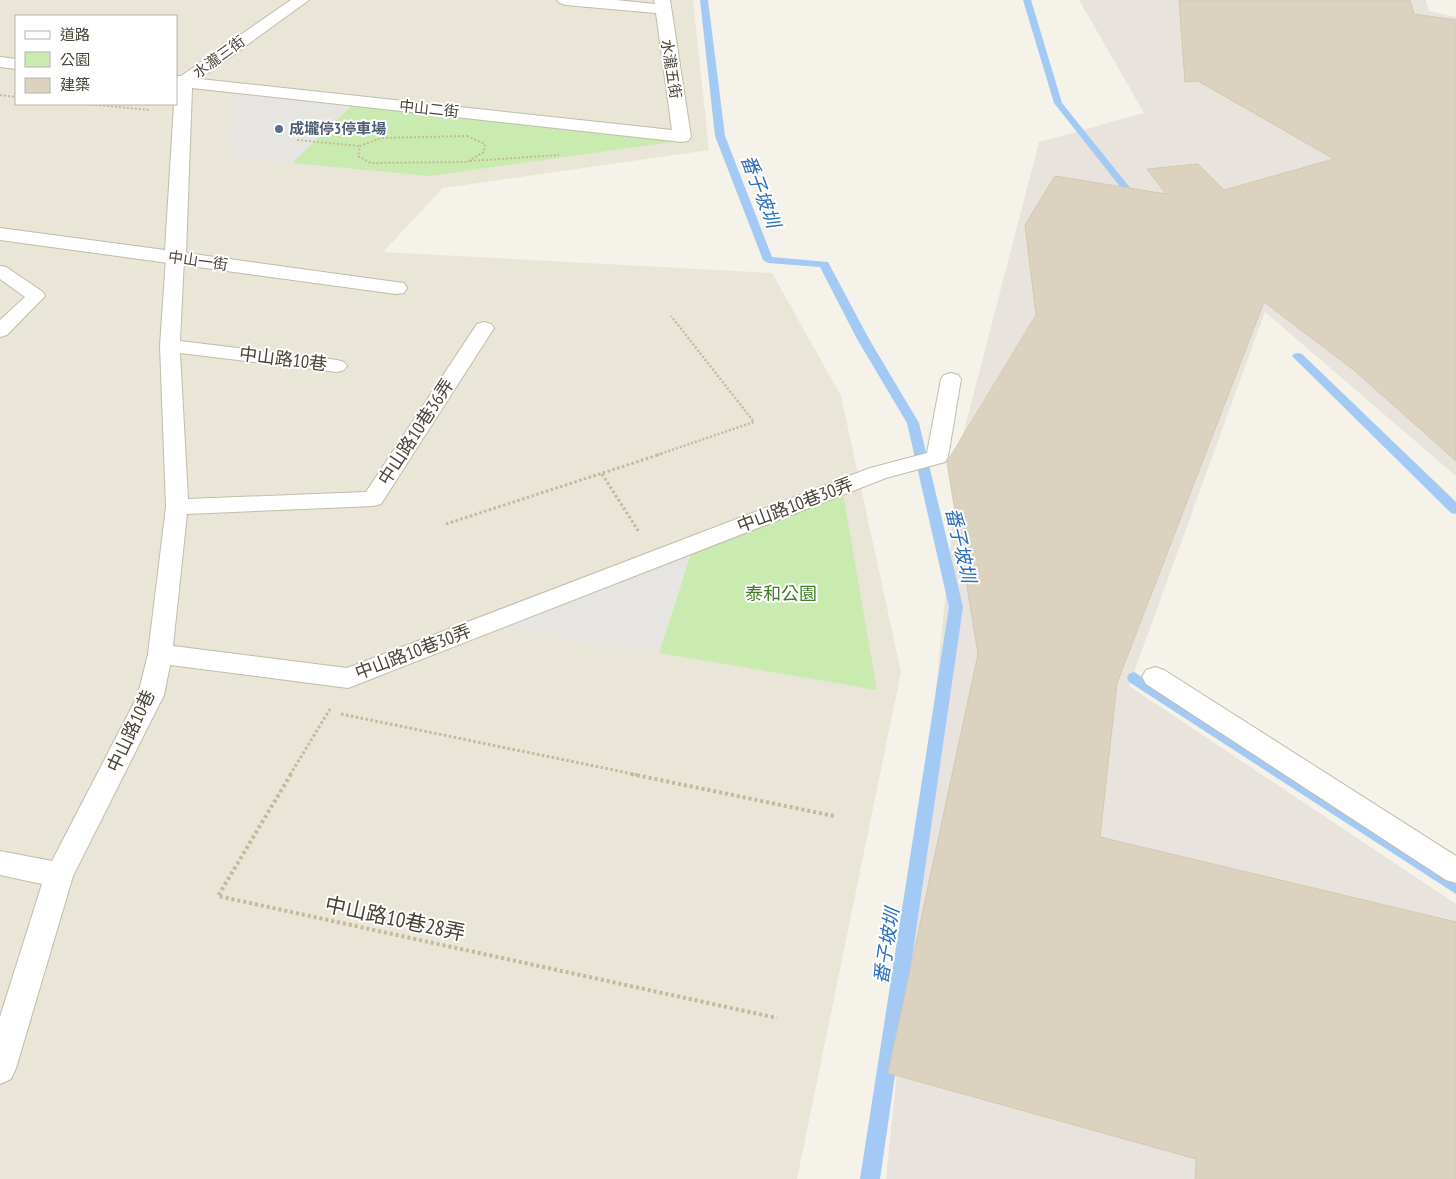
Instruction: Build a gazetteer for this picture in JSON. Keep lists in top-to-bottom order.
{
  "streets": {
    "street": [
      "水瀧三街",
      "水瀧五街",
      "中山二街",
      "中山一街"
    ],
    "lane": ["中山路10巷", "中山路10巷36弄", "中山路10巷30弄"],
    "path": ["中山路10巷28弄"]
  },
  "crossings": [
    ["水瀧三街", "中山二街"],
    ["水瀧三街", "中山一街"],
    ["水瀧三街", "中山路10巷"],
    ["水瀧五街", "中山二街"],
    ["中山一街", "中山路10巷"],
    ["中山路10巷", "中山路10巷36弄"],
    ["中山路10巷", "中山路10巷30弄"],
    ["中山路10巷30弄", "中山路10巷28弄"]
  ],
  "water": ["番子坡圳"],
  "parks": ["泰和公園"],
  "places": ["成壠停3停車場"],
  "legend": ["道路", "公園", "建築"]
}
